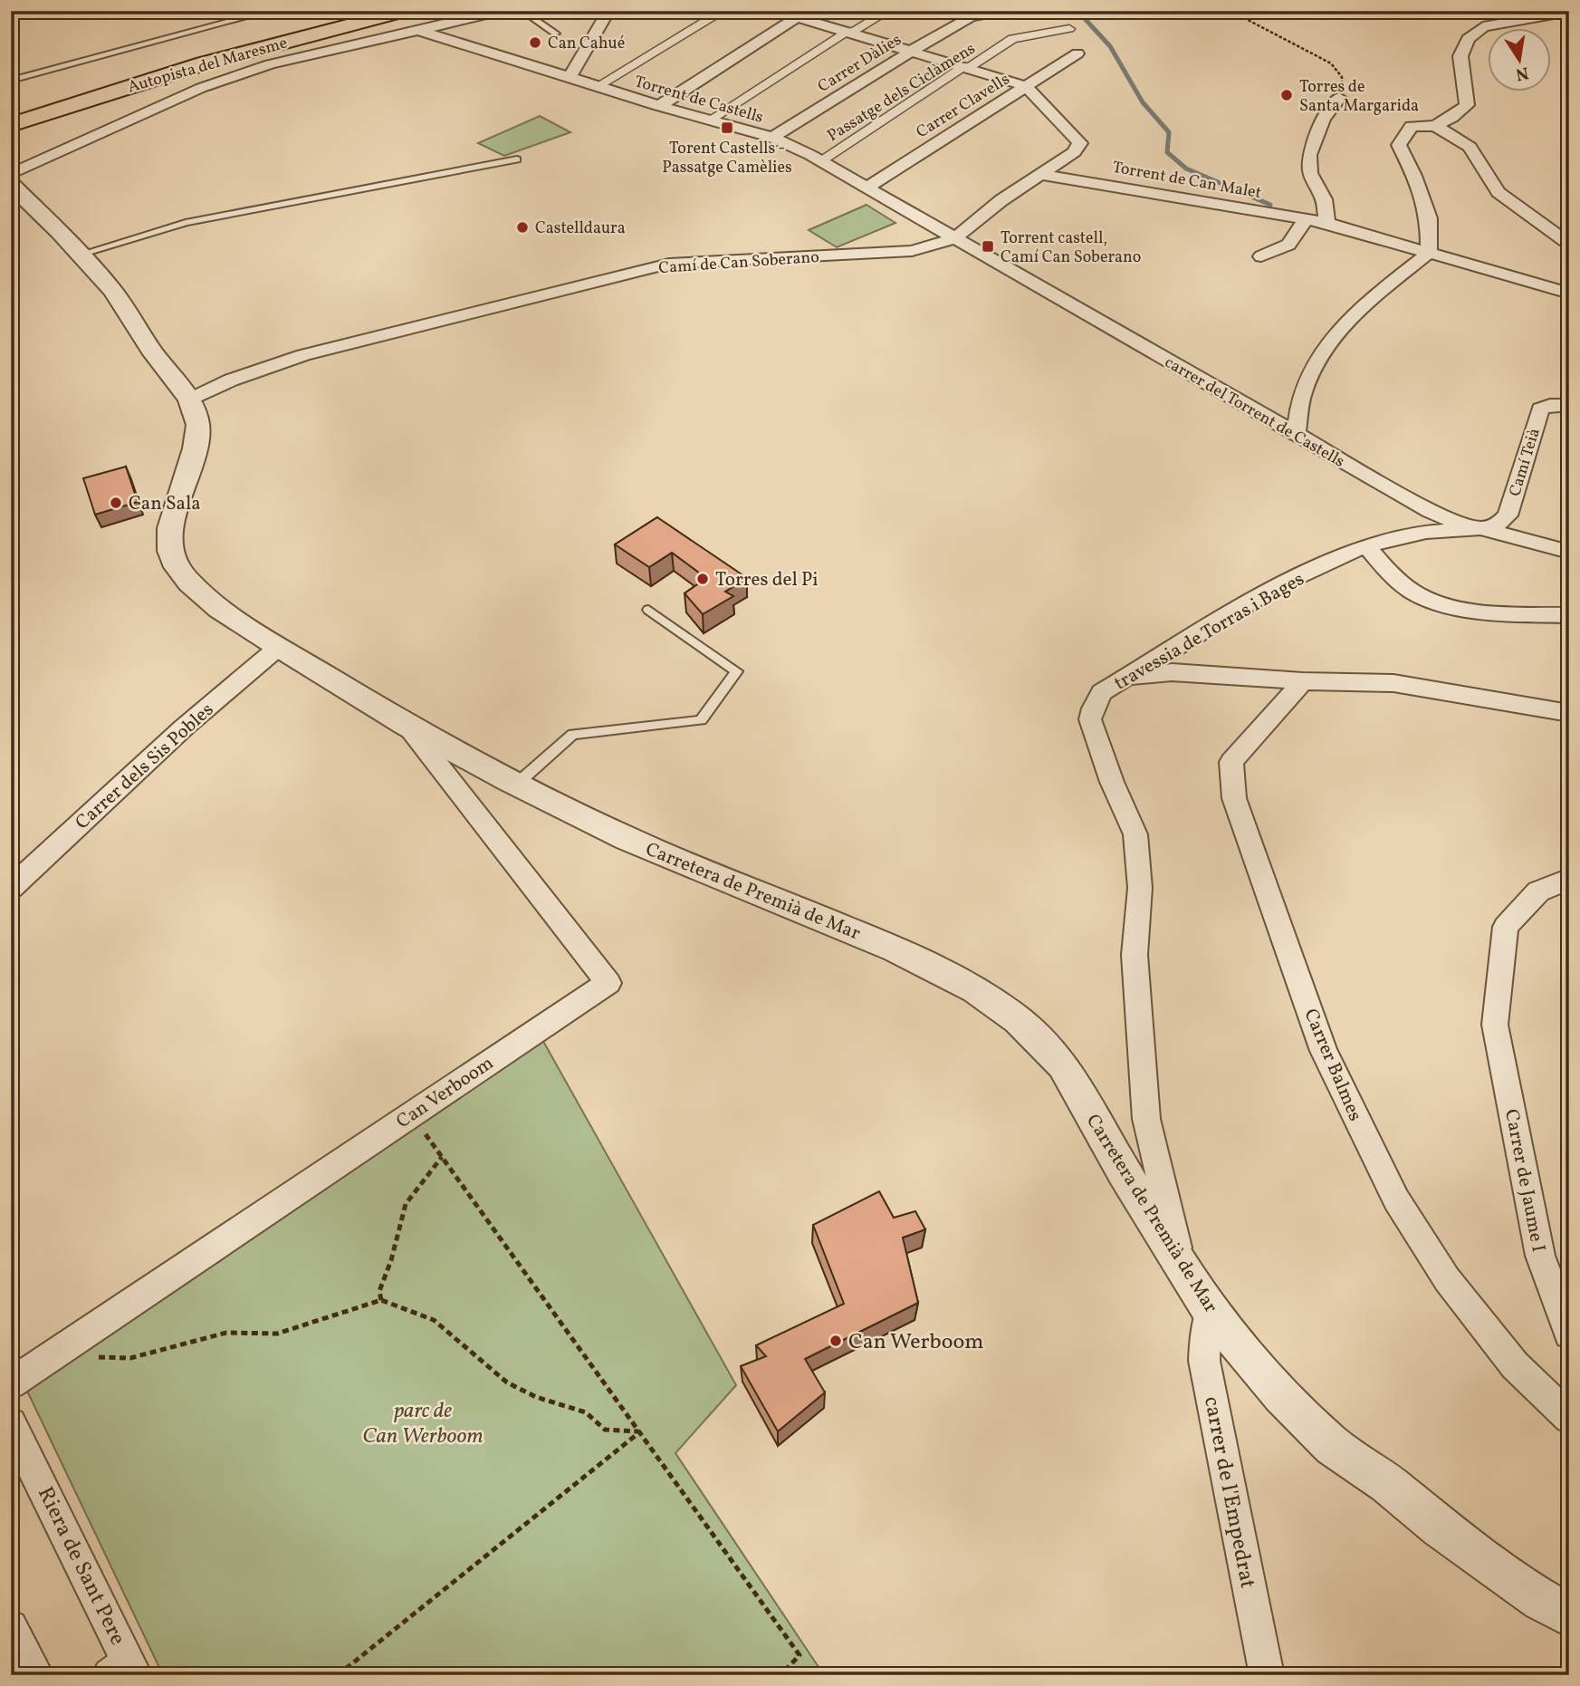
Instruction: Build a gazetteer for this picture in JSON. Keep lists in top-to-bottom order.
{
  "streets": {
    "highway": ["Autopista del Maresme"],
    "street": [
      "Carrer Dàlies",
      "Passatge dels Ciclàmens",
      "Torrent de Castells",
      "Carrer Clavells",
      "Torrent de Can Malet",
      "Camí de Can Soberano",
      "carrer del Torrent de Castells",
      "Camí Teià",
      "travessia de Torras i Bages",
      "Carrer dels Sis Pobles",
      "Carretera de Premià de Mar",
      "Carrer Balmes",
      "Can Verboom",
      "Carrer de Jaume I",
      "carrer de l'Empedrat",
      "Riera de Sant Pere"
    ]
  },
  "crossings": [
    ["Carrer Dàlies", "Torrent de Castells"],
    ["Passatge dels Ciclàmens", "Torrent de Castells"],
    ["Torrent de Castells", "Carrer Clavells"],
    ["Torrent de Castells", "Camí de Can Soberano"],
    ["Torrent de Castells", "carrer del Torrent de Castells"],
    ["Carrer Clavells", "Camí de Can Soberano"],
    ["Torrent de Can Malet", "Camí de Can Soberano"],
    ["Camí de Can Soberano", "carrer del Torrent de Castells"],
    ["Camí de Can Soberano", "Carretera de Premià de Mar"],
    ["carrer del Torrent de Castells", "Camí Teià"],
    ["carrer del Torrent de Castells", "travessia de Torras i Bages"],
    ["Camí Teià", "travessia de Torras i Bages"],
    ["travessia de Torras i Bages", "Carretera de Premià de Mar"],
    ["Carrer dels Sis Pobles", "Carretera de Premià de Mar"],
    ["Carretera de Premià de Mar", "Can Verboom"],
    ["Carretera de Premià de Mar", "carrer de l'Empedrat"]
  ],
  "parks": ["parc de Can Werboom"],
  "places": {
    "other": [
      "Can Cahué",
      "Torres de Santa Margarida",
      "Castelldaura",
      "Can Sala",
      "Torres del Pi",
      "Can Werboom"
    ],
    "transit": ["Torent Castells - Passatge Camèlies", "Torrent castell, Camí Can Soberano"]
  },
  "north": "bottom"
}
